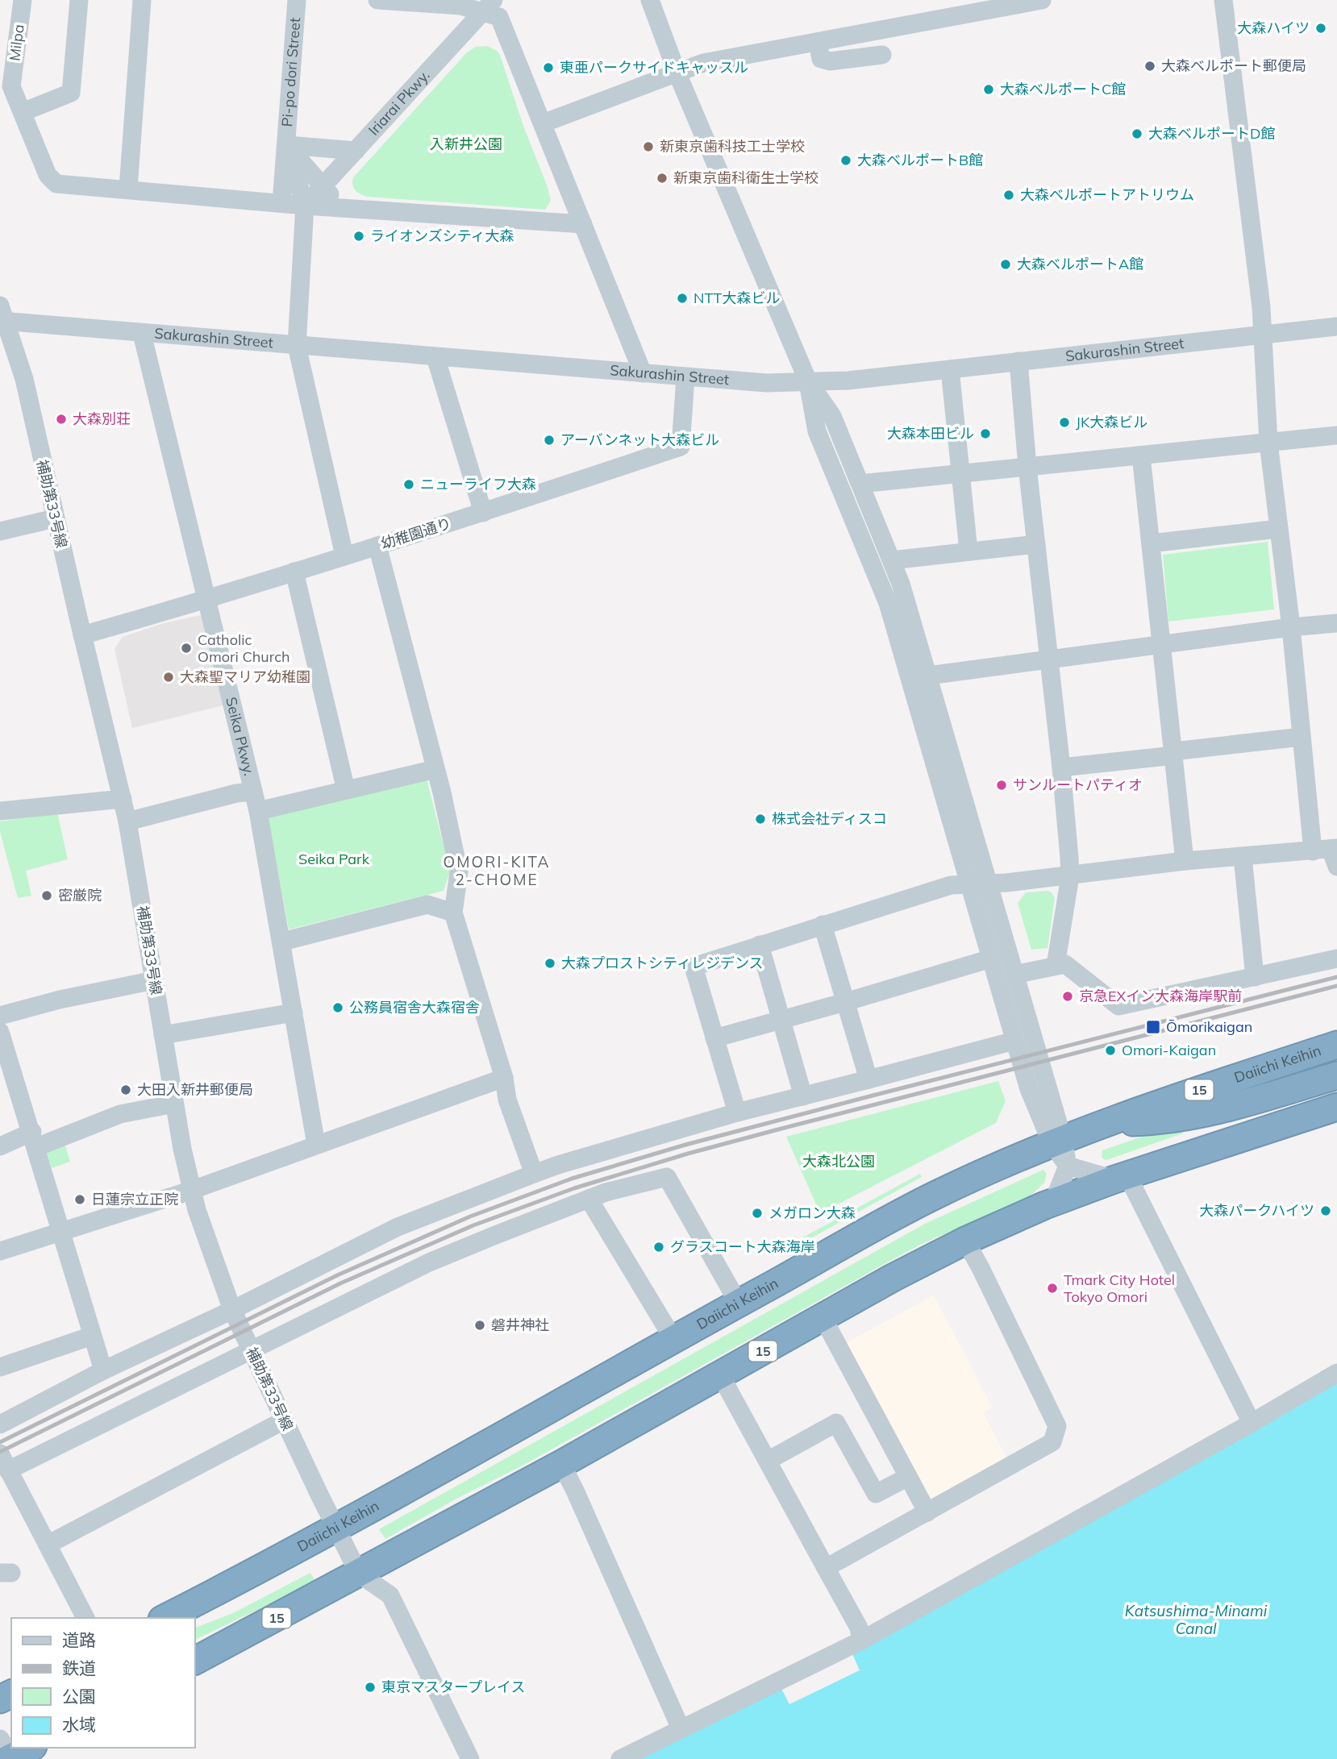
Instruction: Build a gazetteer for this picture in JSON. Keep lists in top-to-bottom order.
{
  "streets": {
    "highway": ["Daiichi Keihin", "15"],
    "street": [
      "Milpa",
      "Pi-po dori Street",
      "Iriarai Pkwy.",
      "Sakurashin Street",
      "補助第33号線",
      "幼稚園通り",
      "Seika Pkwy."
    ]
  },
  "crossings": [
    ["Sakurashin Street", "補助第33号線"],
    ["Sakurashin Street", "幼稚園通り"],
    ["Sakurashin Street", "Seika Pkwy."],
    ["補助第33号線", "幼稚園通り"],
    ["補助第33号線", "Daiichi Keihin"],
    ["補助第33号線", "15"],
    ["幼稚園通り", "Seika Pkwy."]
  ],
  "districts": ["OMORI-KITA 2-CHOME"],
  "water": ["Katsushima-Minami Canal"],
  "parks": ["入新井公園", "Seika Park", "大森北公園"],
  "places": {
    "other": [
      "大森ハイツ",
      "大森ベルポート郵便局",
      "東亜パークサイドキャッスル",
      "大森ベルポートC館",
      "大森ベルポートD館",
      "新東京歯科技工士学校",
      "大森ベルポートB館",
      "新東京歯科衛生士学校",
      "大森ベルポートアトリウム",
      "ライオンズシティ大森",
      "大森ベルポートA館",
      "NTT大森ビル",
      "大森別荘",
      "JK大森ビル",
      "大森本田ビル",
      "アーバンネット大森ビル",
      "ニューライフ大森",
      "Catholic Omori Church",
      "大森聖マリア幼稚園",
      "サンルートパティオ",
      "株式会社ディスコ",
      "密厳院",
      "大森プロストシティレジデンス",
      "京急EXイン大森海岸駅前",
      "公務員宿舎大森宿舎",
      "Omori-Kaigan",
      "大田入新井郵便局",
      "日蓮宗立正院",
      "大森パークハイツ",
      "メガロン大森",
      "グラスコート大森海岸",
      "Tmark City Hotel Tokyo Omori",
      "磐井神社",
      "東京マスタープレイス"
    ],
    "transit": ["Ōmorikaigan"]
  },
  "legend": [
    "道路",
    "鉄道",
    "公園",
    "水域"
  ]
}
